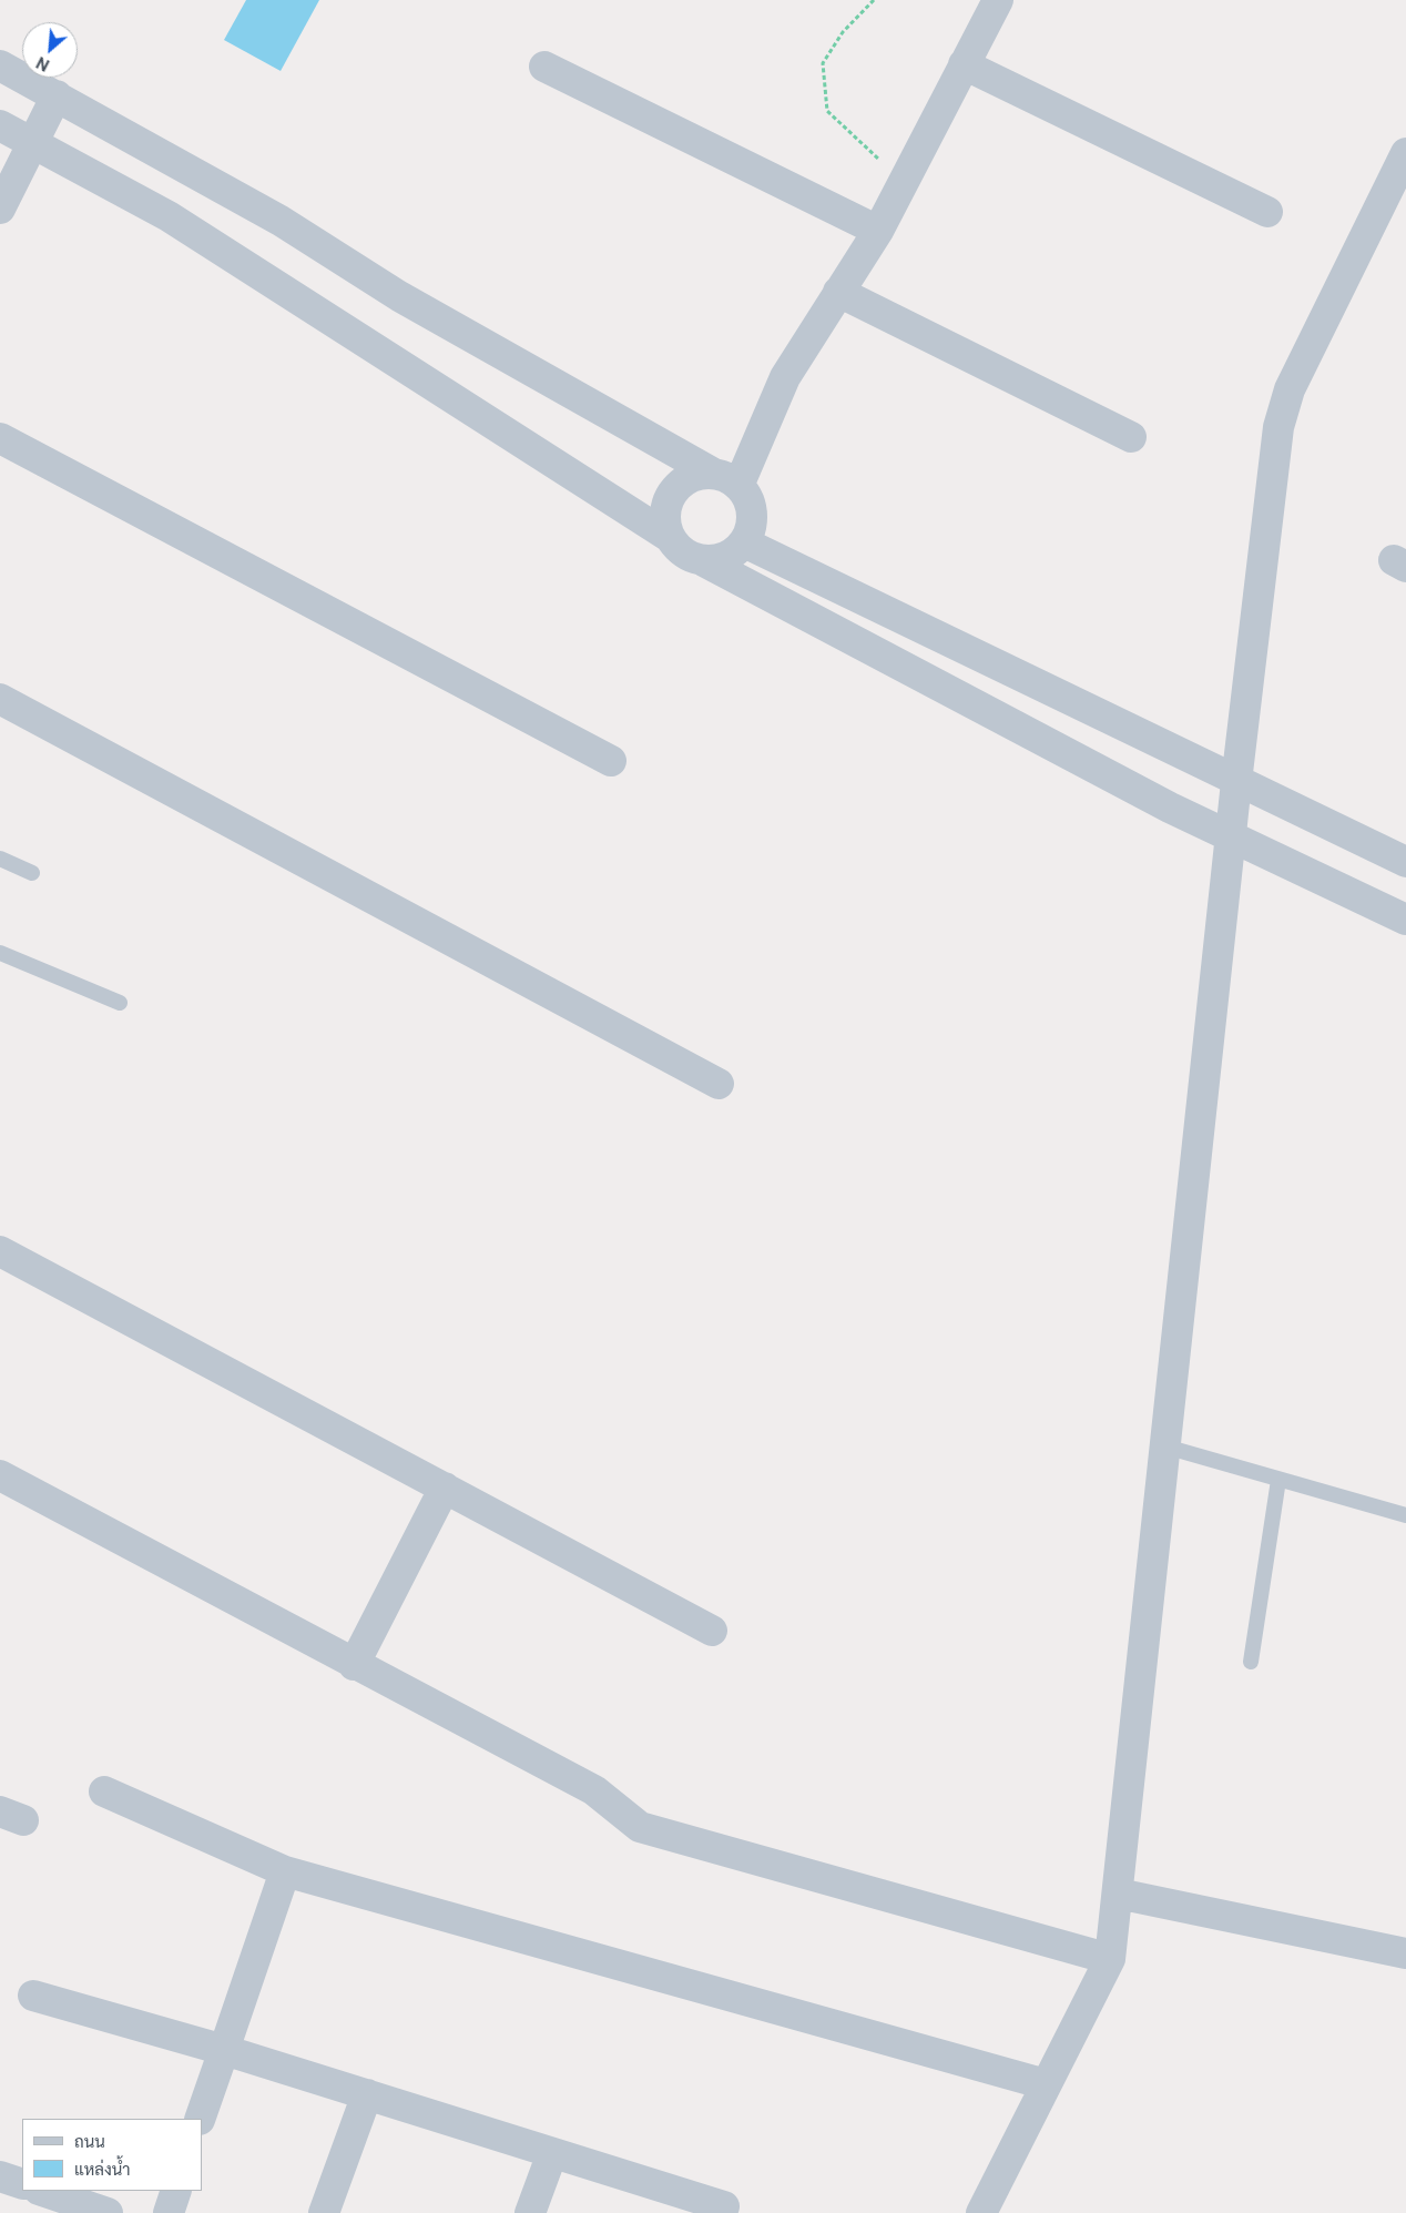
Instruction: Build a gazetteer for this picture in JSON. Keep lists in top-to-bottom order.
{
  "legend": ["ถนน", "แหล่งน้ำ"],
  "north": "bottom left"
}
